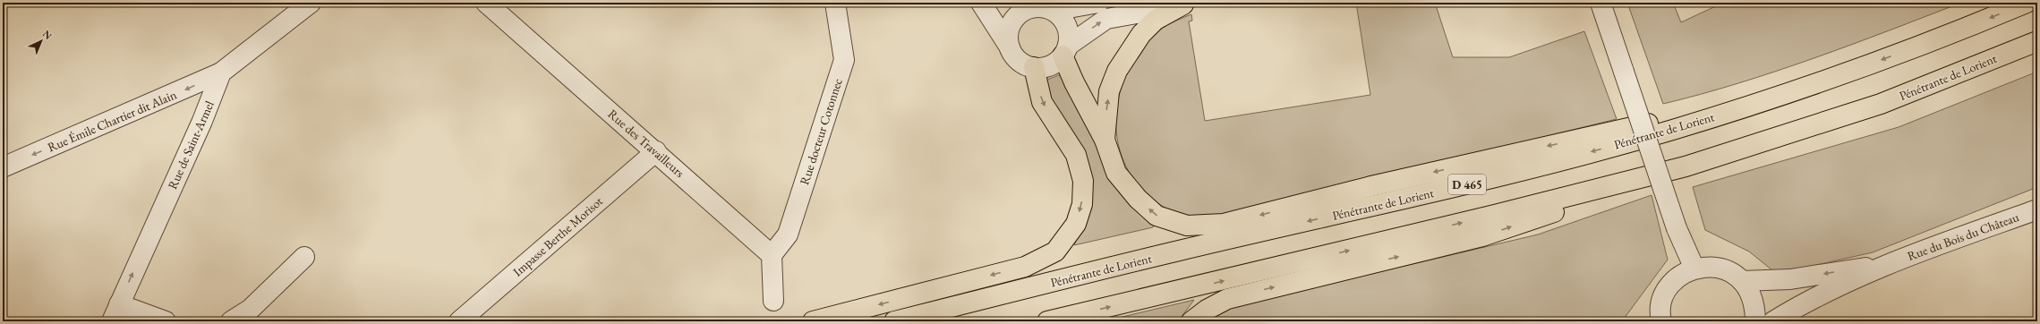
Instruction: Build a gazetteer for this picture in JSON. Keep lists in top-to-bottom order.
{
  "streets": {
    "highway": ["Pénétrante de Lorient", "D 465"],
    "street": [
      "Rue Émile Chartier dit Alain",
      "Rue docteur Cotonnec",
      "Rue des Travailleurs",
      "Rue de Saint-Armel",
      "Impasse Berthe Morisot",
      "Rue du Bois du Château"
    ]
  },
  "crossings": [
    ["Rue Émile Chartier dit Alain", "Rue de Saint-Armel"],
    ["Rue docteur Cotonnec", "Rue des Travailleurs"],
    ["Rue des Travailleurs", "Impasse Berthe Morisot"]
  ],
  "one_way": ["Rue Émile Chartier dit Alain"],
  "north": "top right"
}
